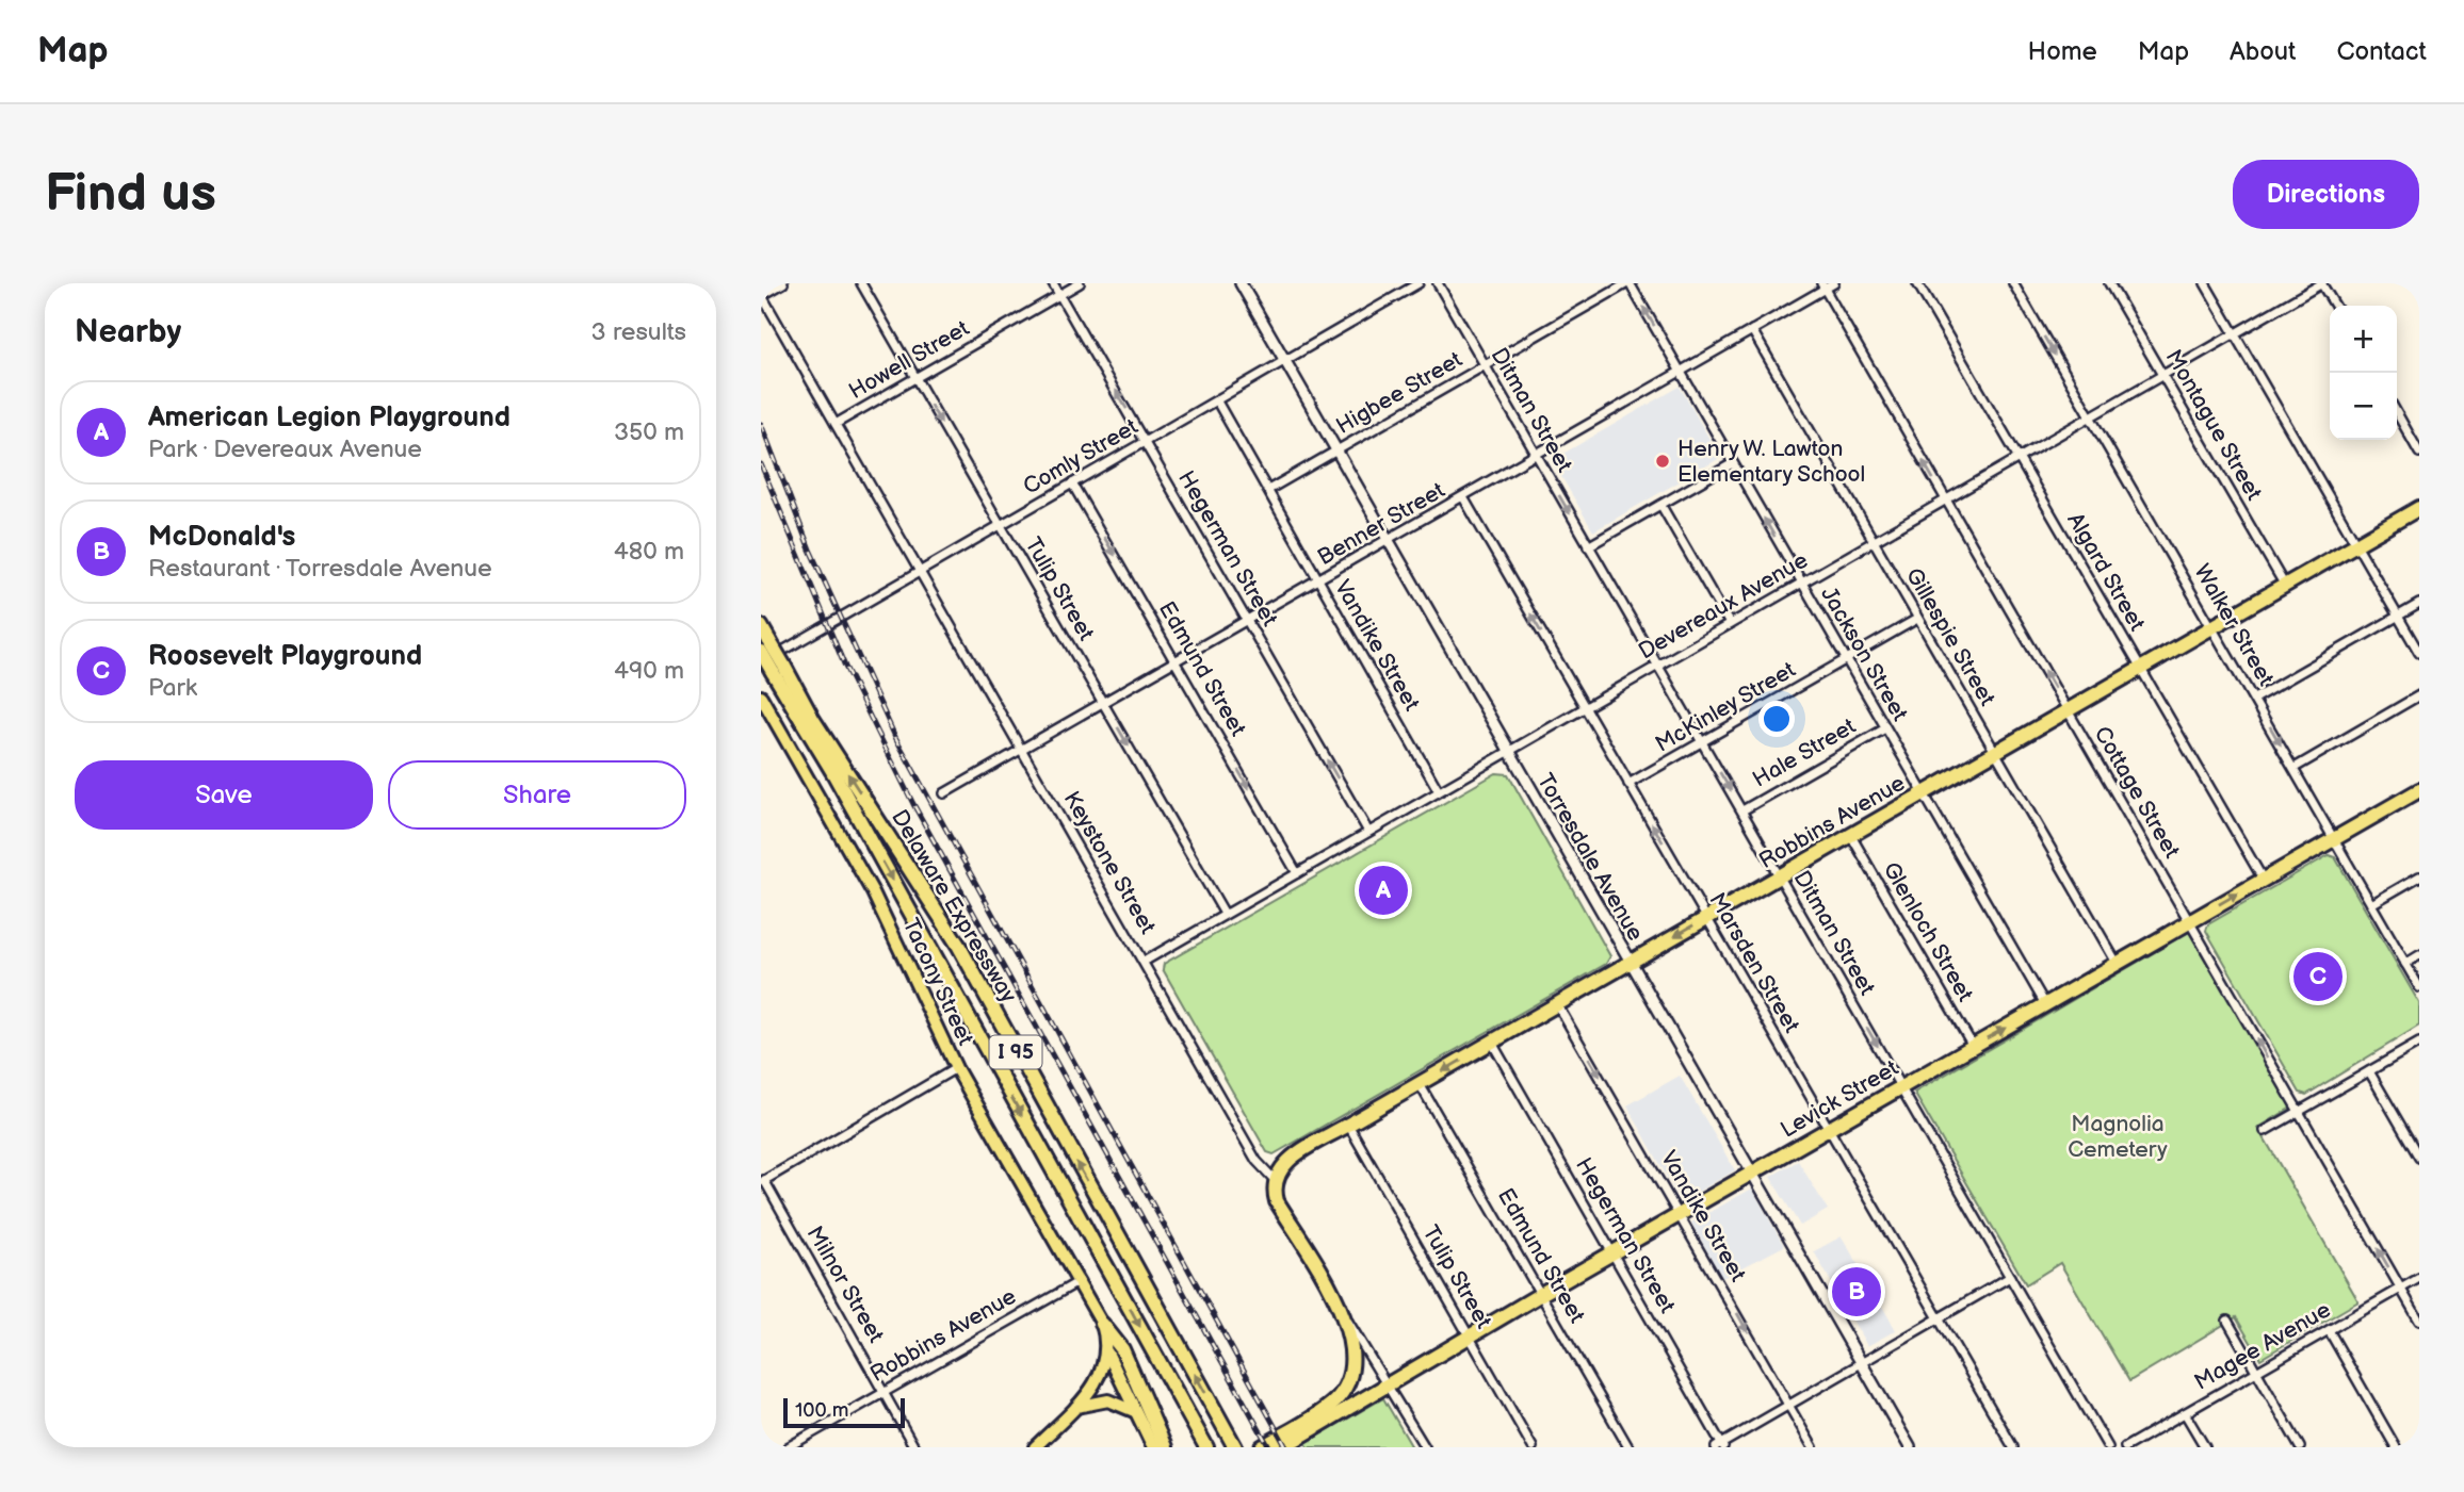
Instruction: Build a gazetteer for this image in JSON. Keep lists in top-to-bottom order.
{
  "streets": {
    "highway": [
      "Robbins Avenue",
      "Keystone Street",
      "Delaware Expressway",
      "I 95",
      "Levick Street"
    ],
    "main road": ["Tacony Street"],
    "street": [
      "Howell Street",
      "Higbee Street",
      "Ditman Street",
      "Montague Street",
      "Comly Street",
      "Benner Street",
      "Hegerman Street",
      "Algard Street",
      "Tulip Street",
      "Devereaux Avenue",
      "Walker Street",
      "Gillespie Street",
      "Vandike Street",
      "Jackson Street",
      "Edmund Street",
      "McKinley Street",
      "Hale Street",
      "Cottage Street",
      "Torresdale Avenue",
      "Glenloch Street",
      "Marsden Street",
      "Milnor Street",
      "Magee Avenue"
    ]
  },
  "crossings": [
    ["Howell Street", "Hegerman Street"],
    ["Howell Street", "Tulip Street"],
    ["Howell Street", "Keystone Street"],
    ["Higbee Street", "Ditman Street"],
    ["Higbee Street", "Vandike Street"],
    ["Higbee Street", "Jackson Street"],
    ["Higbee Street", "Torresdale Avenue"],
    ["Ditman Street", "Benner Street"],
    ["Ditman Street", "Devereaux Avenue"],
    ["Ditman Street", "McKinley Street"],
    ["Ditman Street", "Hale Street"],
    ["Ditman Street", "Robbins Avenue"],
    ["Ditman Street", "Levick Street"],
    ["Montague Street", "Devereaux Avenue"],
    ["Montague Street", "Robbins Avenue"],
    ["Comly Street", "Hegerman Street"],
    ["Comly Street", "Tulip Street"],
    ["Comly Street", "Vandike Street"],
    ["Comly Street", "Edmund Street"],
    ["Comly Street", "Torresdale Avenue"],
    ["Comly Street", "Keystone Street"],
    ["Benner Street", "Hegerman Street"],
    ["Benner Street", "Tulip Street"],
    ["Benner Street", "Gillespie Street"],
    ["Benner Street", "Vandike Street"],
    ["Benner Street", "Jackson Street"],
    ["Benner Street", "Edmund Street"],
    ["Benner Street", "Cottage Street"],
    ["Benner Street", "Torresdale Avenue"],
    ["Benner Street", "Keystone Street"],
    ["Benner Street", "Marsden Street"],
    ["Hegerman Street", "Devereaux Avenue"],
    ["Hegerman Street", "Robbins Avenue"],
    ["Hegerman Street", "Levick Street"],
    ["Algard Street", "Devereaux Avenue"],
    ["Algard Street", "Robbins Avenue"],
    ["Algard Street", "Levick Street"],
    ["Tulip Street", "Devereaux Avenue"],
    ["Tulip Street", "Robbins Avenue"],
    ["Tulip Street", "Levick Street"],
    ["Devereaux Avenue", "Walker Street"],
    ["Devereaux Avenue", "Gillespie Street"],
    ["Devereaux Avenue", "Vandike Street"],
    ["Devereaux Avenue", "Jackson Street"],
    ["Devereaux Avenue", "Edmund Street"],
    ["Devereaux Avenue", "Cottage Street"],
    ["Devereaux Avenue", "Torresdale Avenue"],
    ["Devereaux Avenue", "Keystone Street"],
    ["Devereaux Avenue", "Marsden Street"],
    ["Walker Street", "Robbins Avenue"],
    ["Walker Street", "Levick Street"],
    ["Gillespie Street", "McKinley Street"],
    ["Gillespie Street", "Robbins Avenue"],
    ["Gillespie Street", "Levick Street"],
    ["Vandike Street", "Robbins Avenue"],
    ["Vandike Street", "Levick Street"],
    ["Jackson Street", "McKinley Street"],
    ["Jackson Street", "Hale Street"],
    ["Jackson Street", "Robbins Avenue"],
    ["Jackson Street", "Levick Street"],
    ["Edmund Street", "Robbins Avenue"],
    ["Edmund Street", "Levick Street"],
    ["McKinley Street", "Marsden Street"],
    ["Cottage Street", "Robbins Avenue"],
    ["Cottage Street", "Levick Street"],
    ["Cottage Street", "Magee Avenue"],
    ["Robbins Avenue", "Torresdale Avenue"],
    ["Robbins Avenue", "Keystone Street"],
    ["Robbins Avenue", "Glenloch Street"],
    ["Robbins Avenue", "Marsden Street"],
    ["Robbins Avenue", "Tacony Street"],
    ["Robbins Avenue", "Milnor Street"],
    ["Torresdale Avenue", "Levick Street"],
    ["Keystone Street", "Levick Street"],
    ["Glenloch Street", "Levick Street"],
    ["Marsden Street", "Levick Street"]
  ],
  "one_way": [
    "Hegerman Street",
    "Tulip Street",
    "Vandike Street",
    "Edmund Street",
    "Cottage Street",
    "Marsden Street"
  ],
  "parks": ["Magnolia Cemetery"],
  "places": ["Henry W. Lawton Elementary School"],
  "scale_bar": "100 m",
  "page": {
    "header": "Map",
    "nav": [
      "Home",
      "Map",
      "About",
      "Contact"
    ],
    "buttons": [
      "Directions",
      ["Save", "Share"]
    ],
    "title": "Find us",
    "heading": ["Nearby", "3 results"],
    "map_buttons": ["+", "−"],
    "list": [
      {
        "mark": "A",
        "name": "American Legion Playground",
        "note": "Park · Devereaux Avenue",
        "value": "350 m"
      },
      {
        "mark": "B",
        "name": "McDonald's",
        "note": "Restaurant · Torresdale Avenue",
        "value": "480 m"
      },
      {
        "mark": "C",
        "name": "Roosevelt Playground",
        "note": "Park",
        "value": "490 m"
      }
    ],
    "pins": ["A", "C", "B"],
    "scale": "100 m"
  }
}
